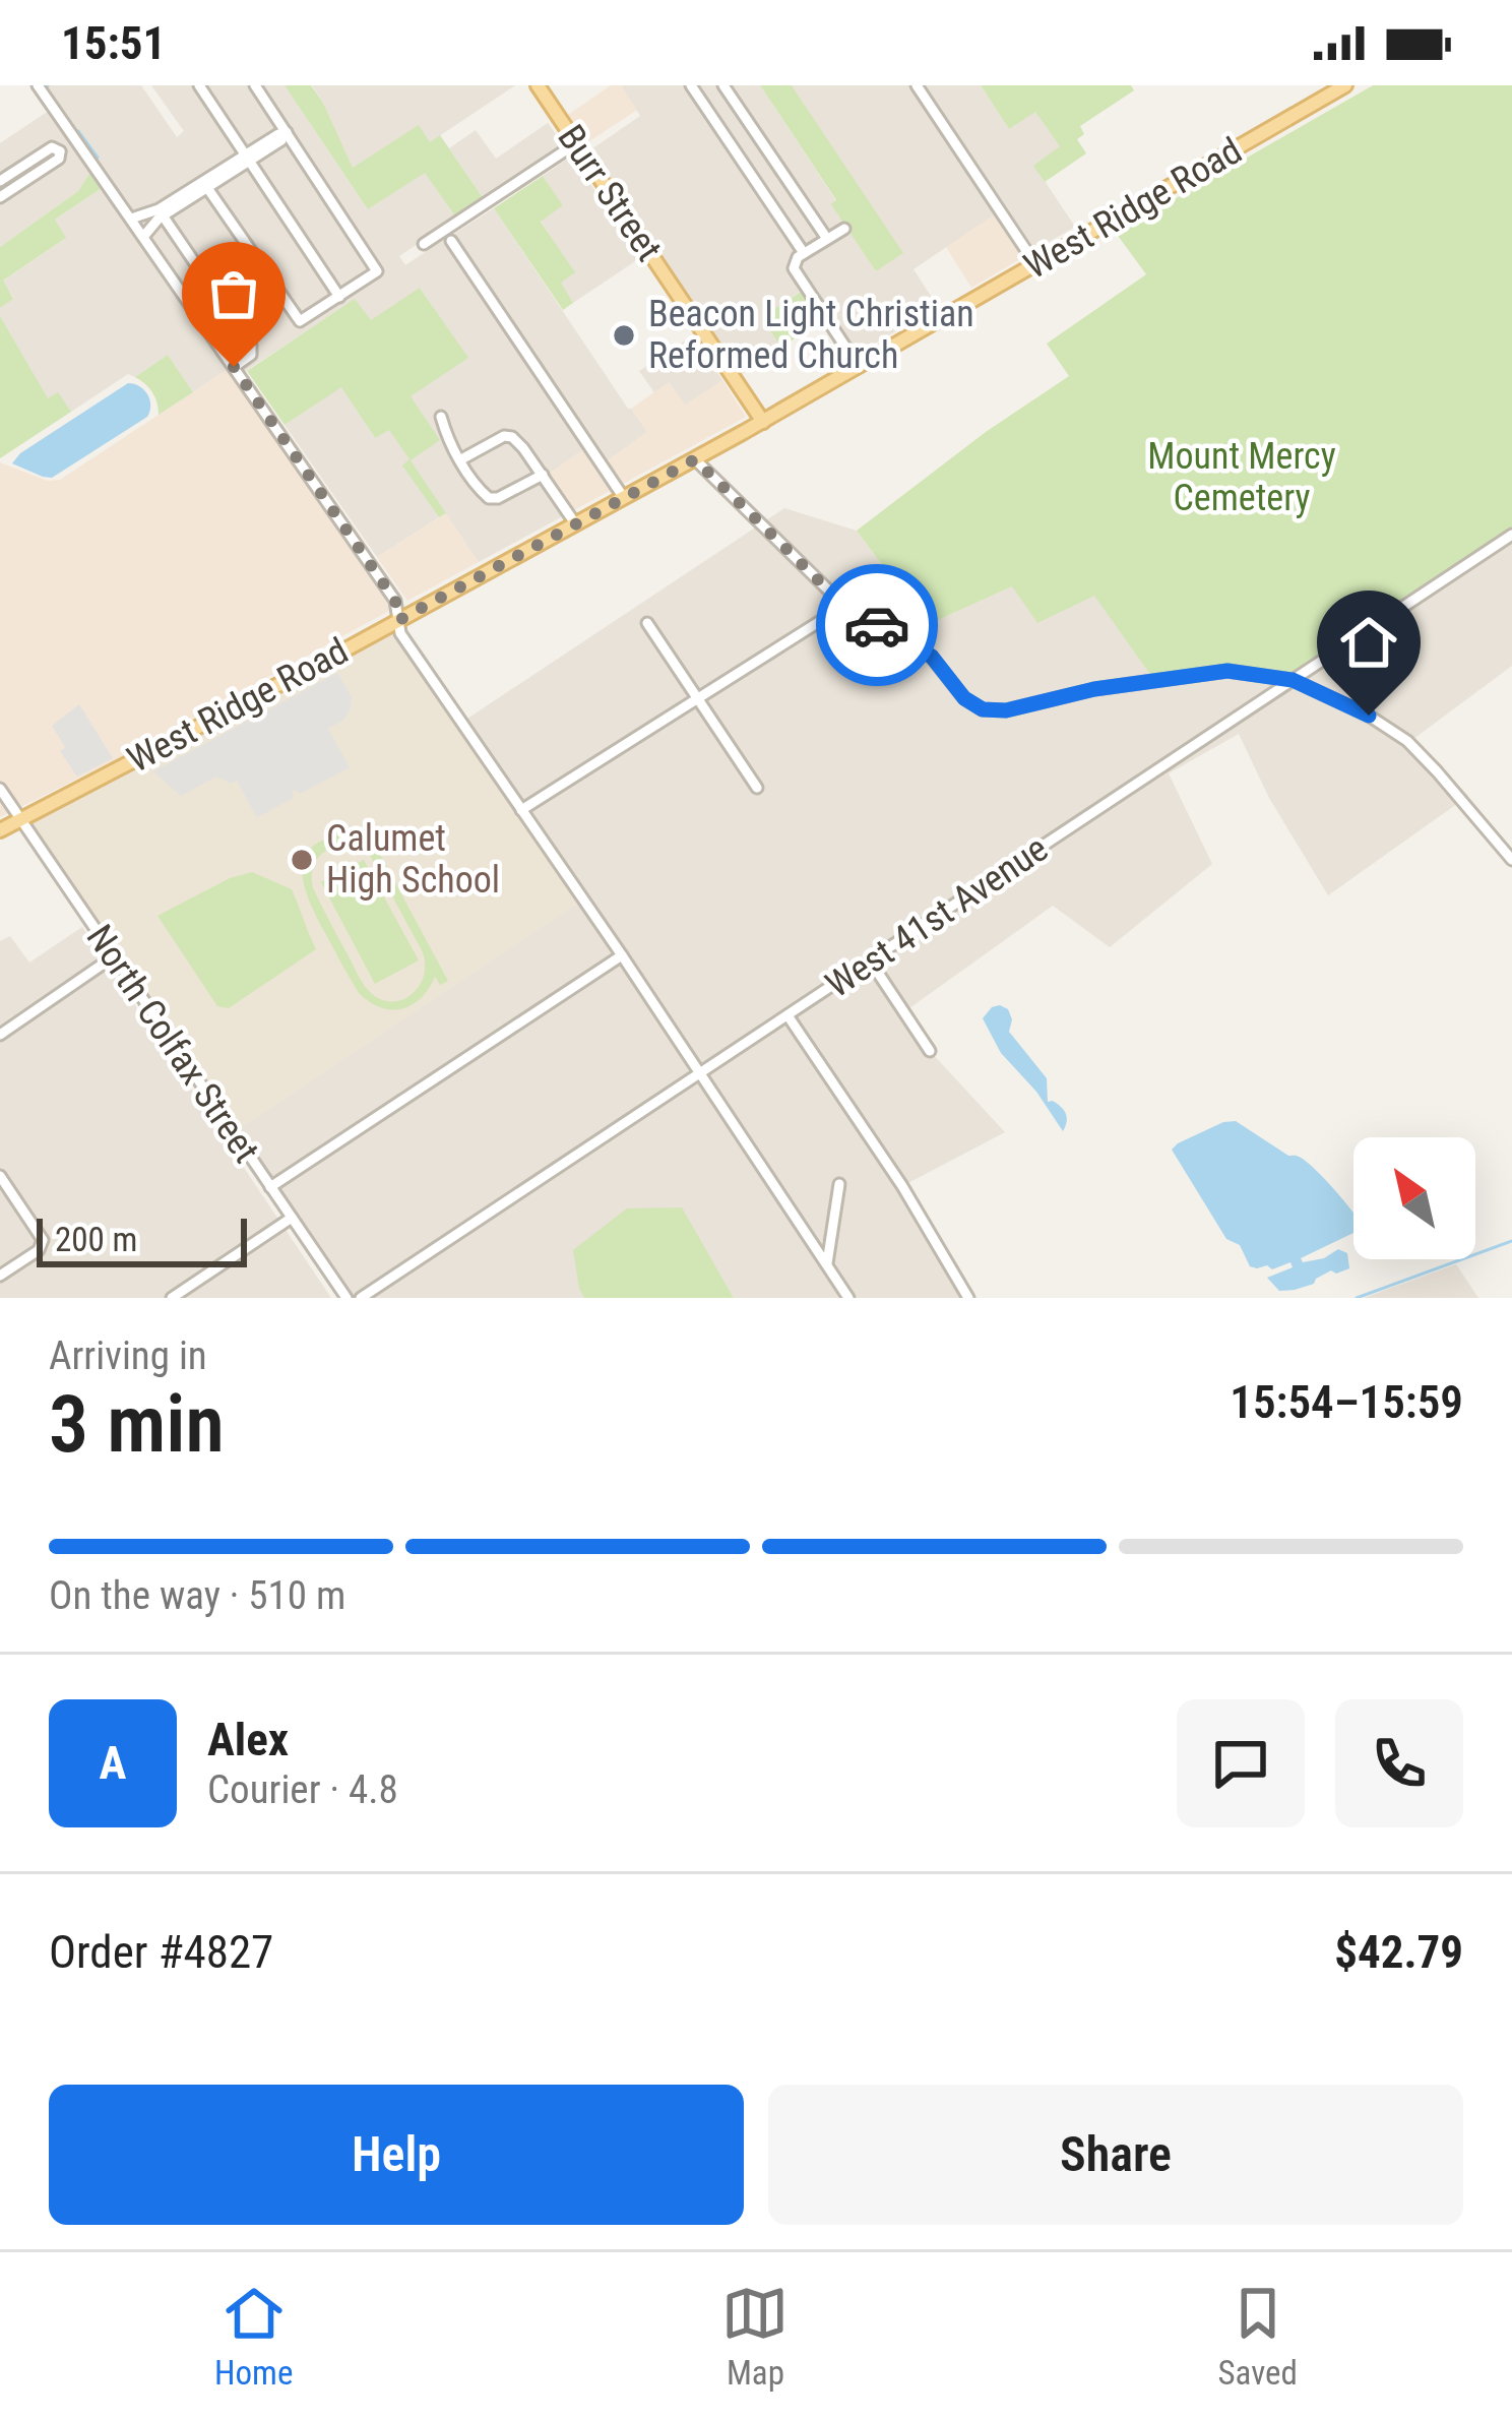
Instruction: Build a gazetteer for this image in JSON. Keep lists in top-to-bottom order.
{
  "streets": {
    "main road": ["Burr Street", "West Ridge Road"],
    "street": ["West 41st Avenue", "North Colfax Street"]
  },
  "crossings": [
    ["Burr Street", "West Ridge Road"],
    ["West Ridge Road", "North Colfax Street"]
  ],
  "parks": ["Mount Mercy Cemetery"],
  "places": ["Beacon Light Christian Reformed Church", "Calumet High School"],
  "scale_bar": "200 m",
  "north": "top left",
  "page": {
    "status": "15:51",
    "scale": "200 m",
    "heading": ["3 min", "Arriving in", "15:54–15:59"],
    "panel": [
      "Alex",
      "Courier · 4.8",
      "Order #4827",
      "$42.79"
    ],
    "bar": "On the way · 510 m",
    "round": "A",
    "buttons": ["Help", "Share"],
    "tabs": ["Home", "Map", "Saved"]
  }
}
